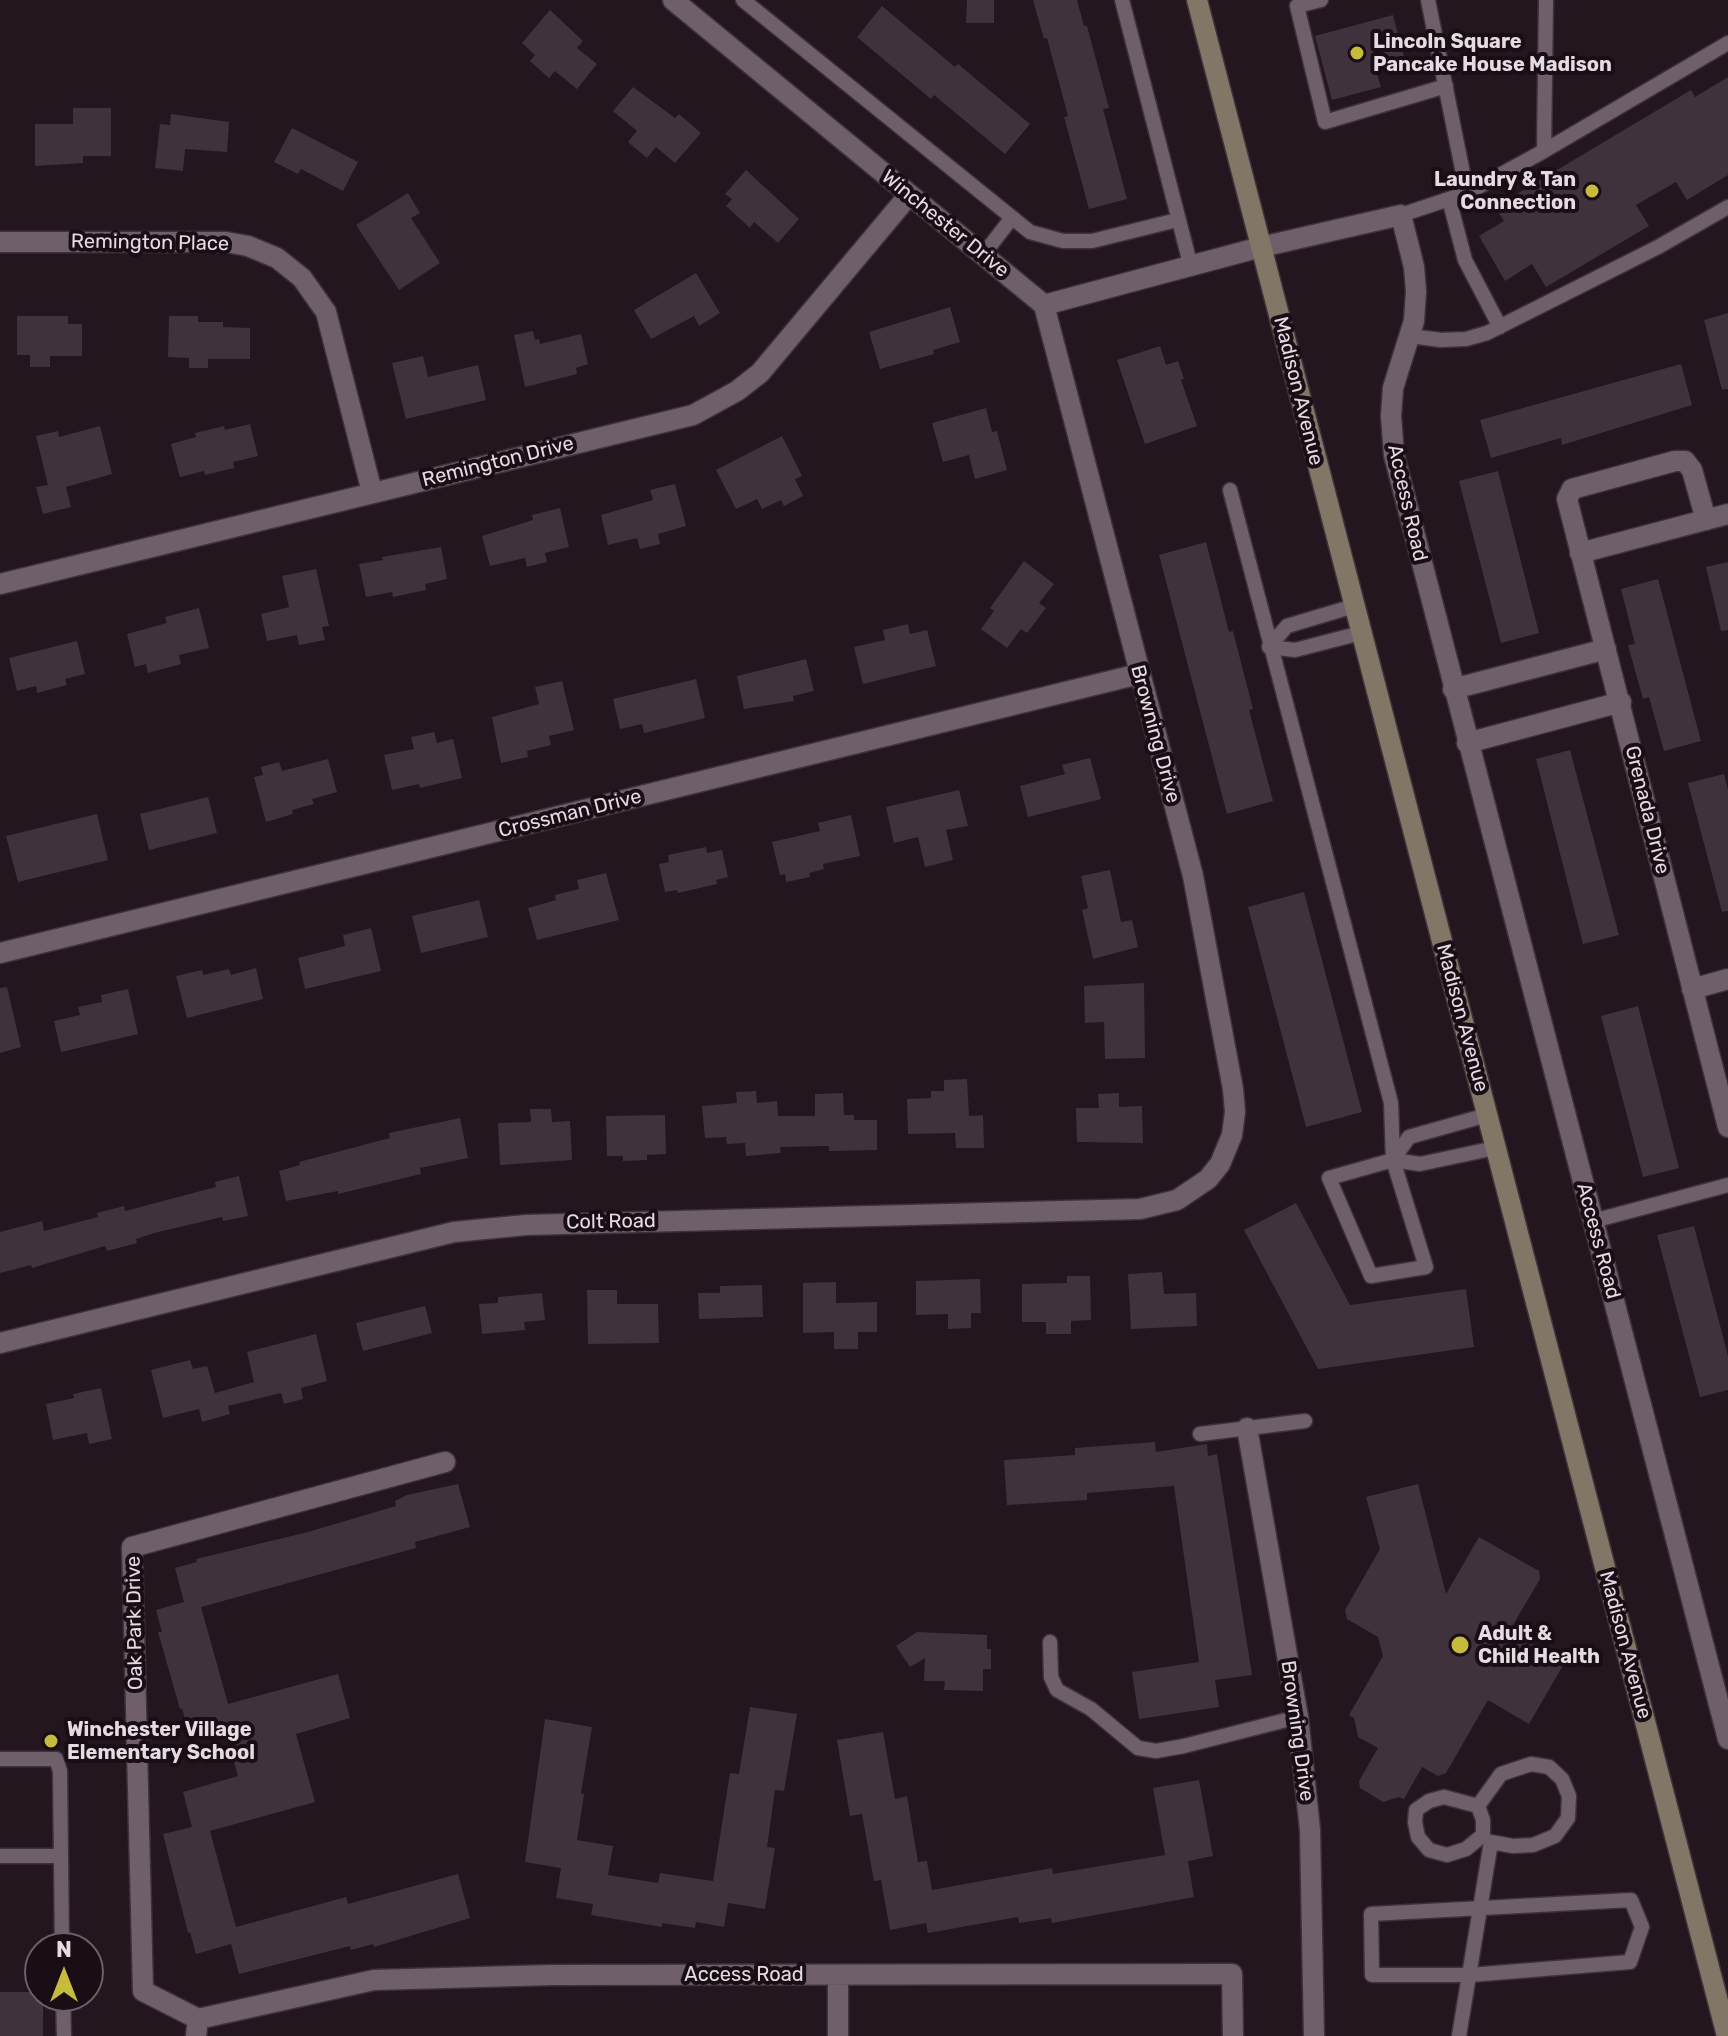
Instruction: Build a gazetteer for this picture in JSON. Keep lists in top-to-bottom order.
{
  "streets": {
    "main road": ["Madison Avenue"],
    "street": [
      "Winchester Drive",
      "Remington Place",
      "Remington Drive",
      "Access Road",
      "Browning Drive",
      "Grenada Drive",
      "Crossman Drive",
      "Colt Road",
      "Oak Park Drive"
    ]
  },
  "crossings": [
    ["Winchester Drive", "Remington Drive"],
    ["Winchester Drive", "Browning Drive"],
    ["Remington Place", "Remington Drive"],
    ["Access Road", "Oak Park Drive"],
    ["Browning Drive", "Crossman Drive"],
    ["Browning Drive", "Colt Road"]
  ],
  "places": [
    "Lincoln Square Pancake House Madison",
    "Laundry & Tan Connection",
    "Adult & Child Health",
    "Winchester Village Elementary School"
  ],
  "north": "top"
}
